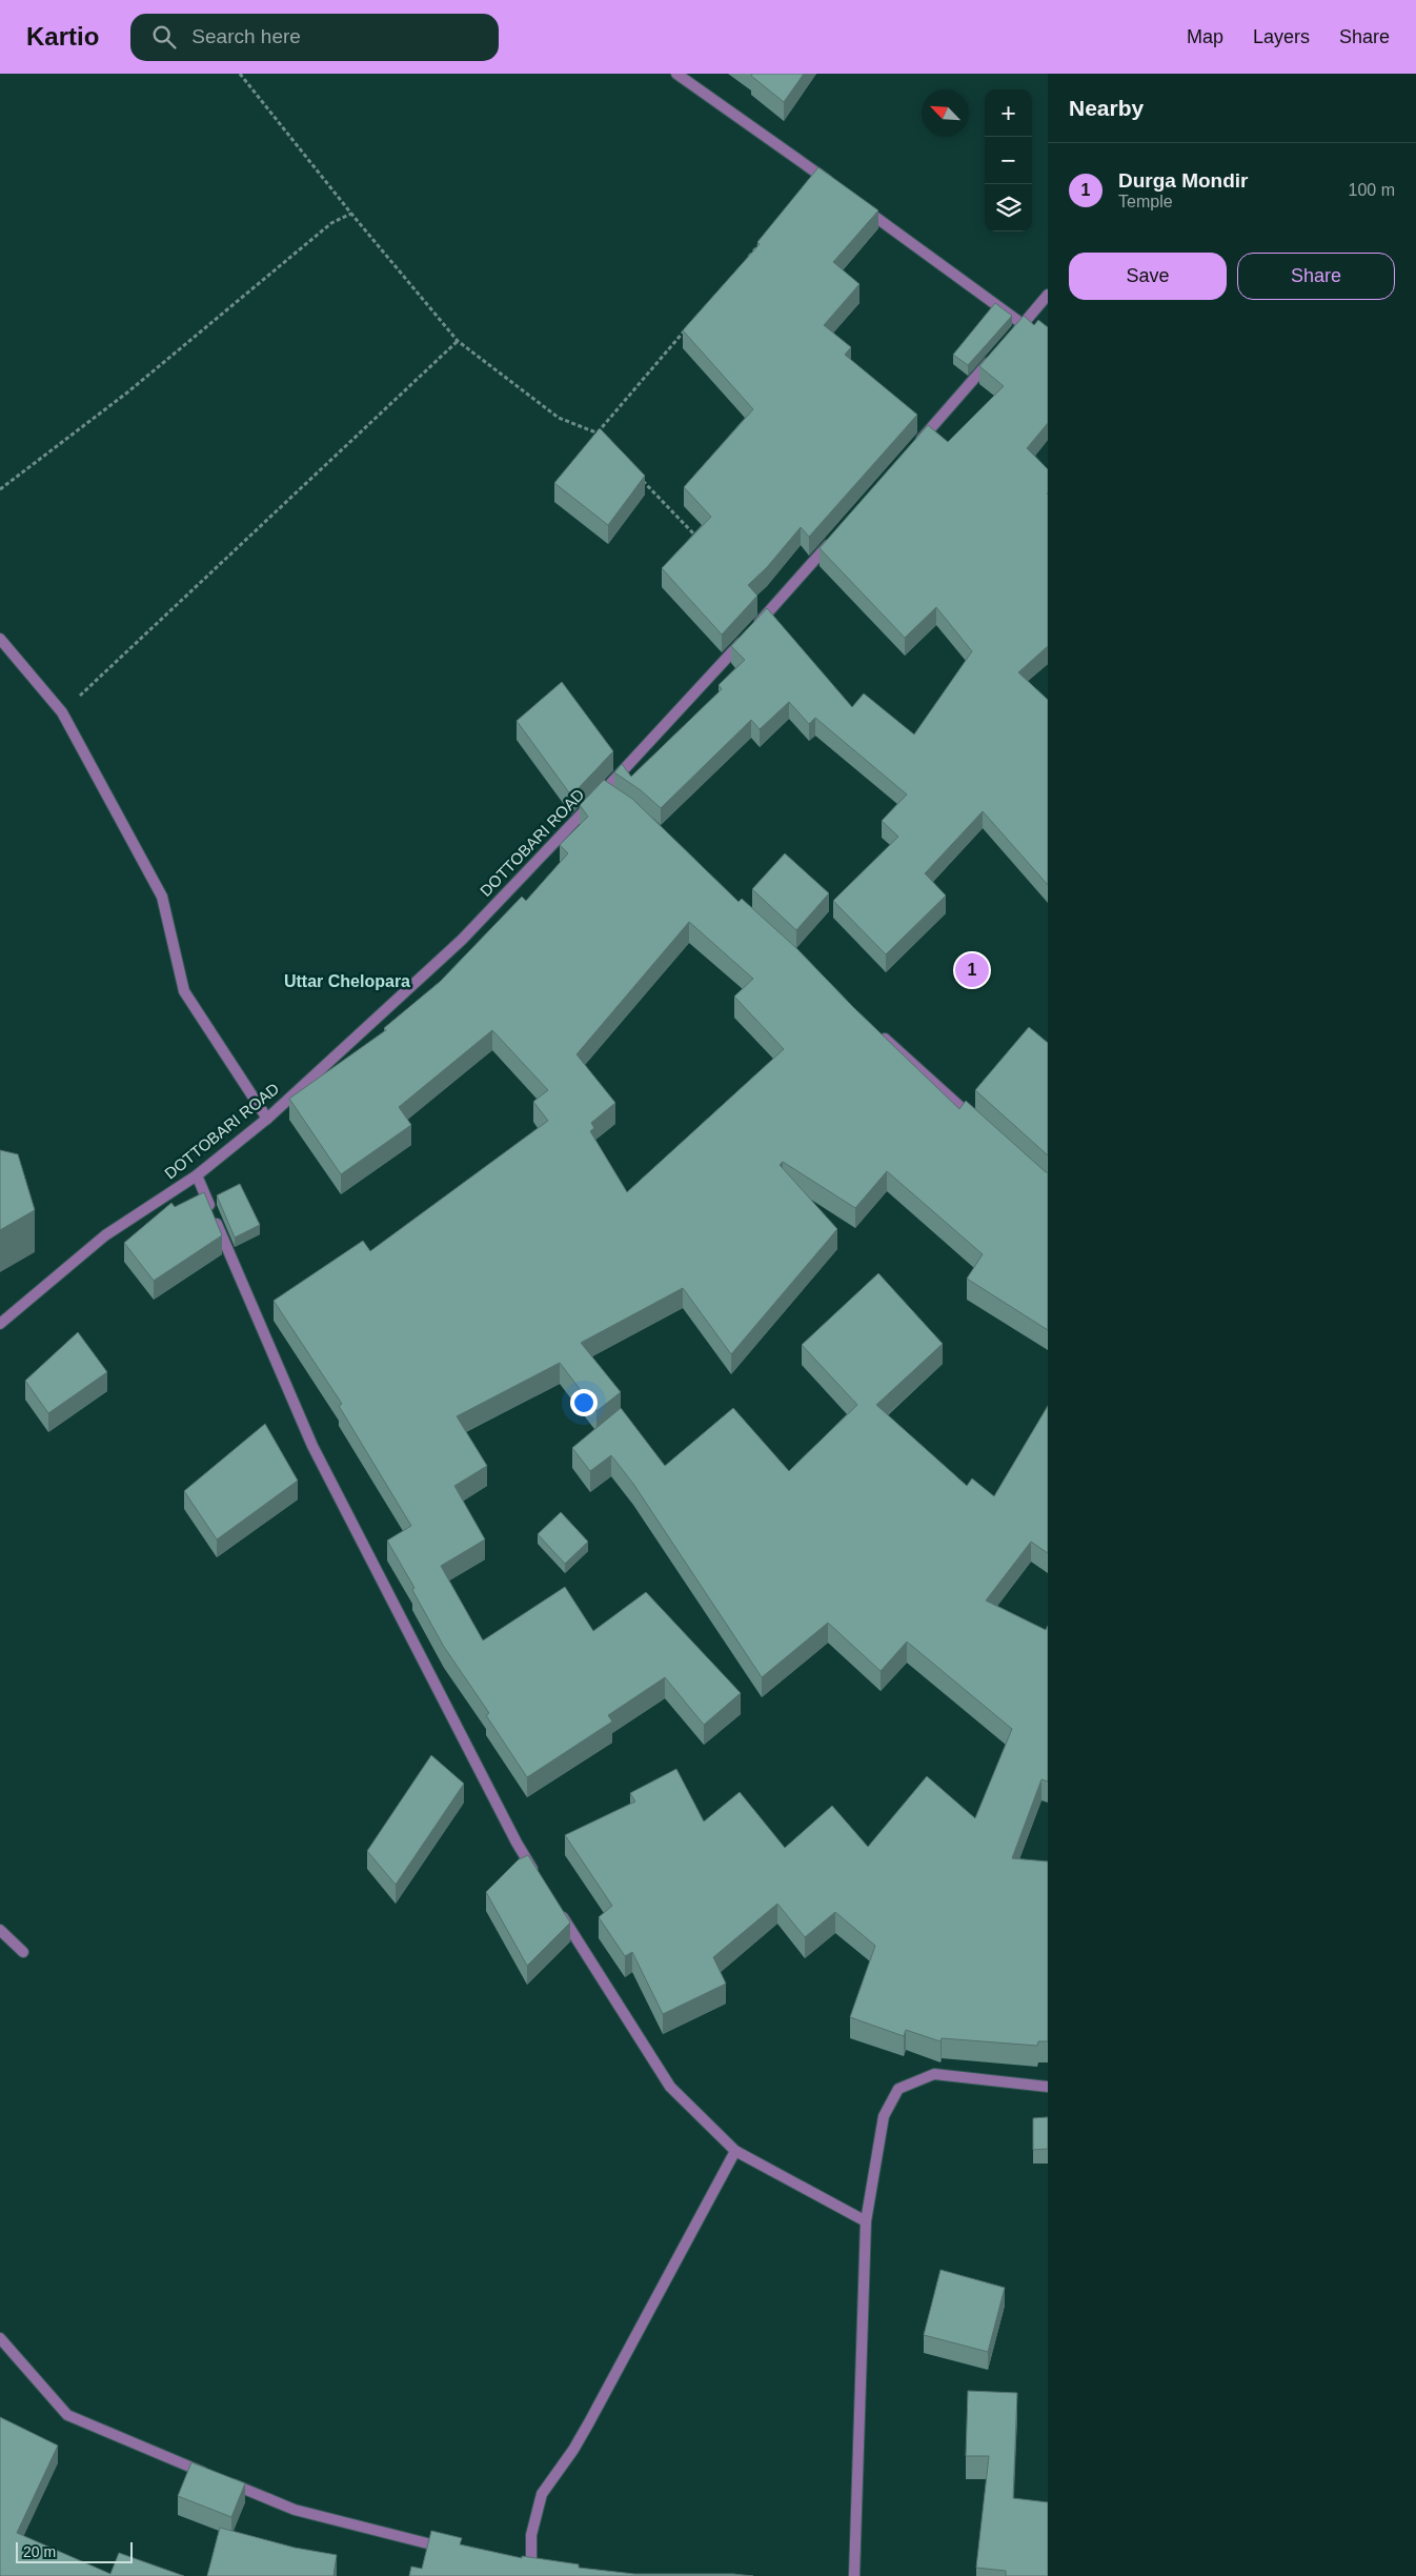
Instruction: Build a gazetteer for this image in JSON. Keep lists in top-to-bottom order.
{
  "streets": {
    "street": ["DOTTOBARI ROAD"]
  },
  "districts": ["Uttar Chelopara"],
  "scale_bar": "20 m",
  "north": "top left",
  "page": {
    "header": "Kartio",
    "search": "Search here",
    "nav": ["Map", "Layers", "Share"],
    "heading": "Nearby",
    "map_buttons": ["+", "−"],
    "list": [
      {
        "mark": "1",
        "name": "Durga Mondir",
        "note": "Temple",
        "value": "100 m"
      }
    ],
    "buttons": ["Save", "Share"],
    "pins": "1",
    "scale": "20 m"
  }
}
